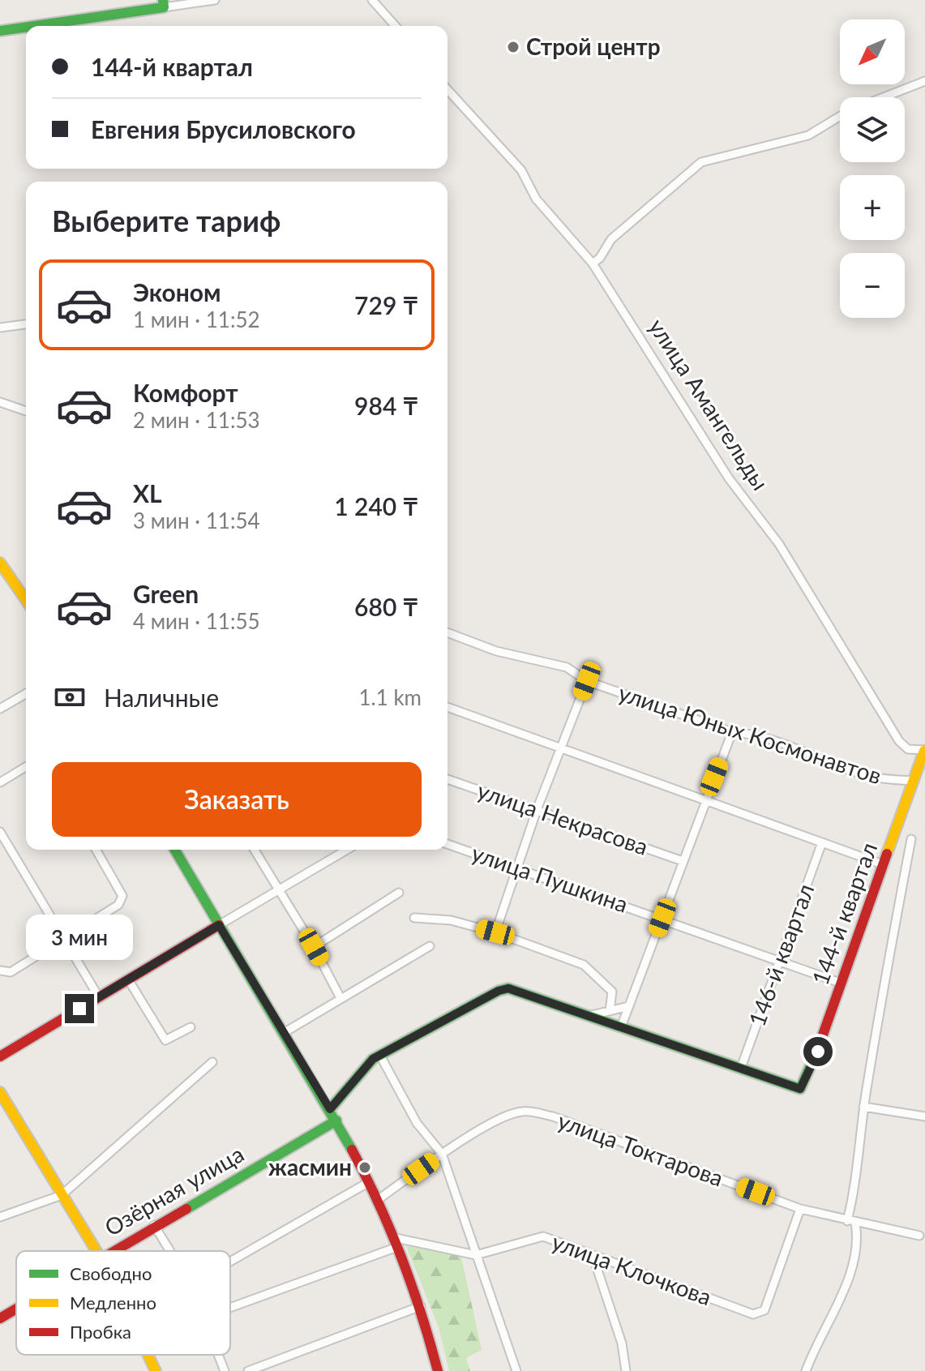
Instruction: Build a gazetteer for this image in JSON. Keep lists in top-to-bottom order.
{
  "streets": {
    "street": [
      "улица Амангельды",
      "улица Юных Космонавтов",
      "улица Некрасова",
      "улица Пушкина",
      "144-й квартал",
      "146-й квартал",
      "улица Токтарова",
      "Озёрная улица",
      "улица Клочкова"
    ]
  },
  "crossings": [
    ["улица Амангельды", "144-й квартал"],
    ["улица Юных Космонавтов", "144-й квартал"],
    ["улица Пушкина", "144-й квартал"],
    ["улица Пушкина", "146-й квартал"],
    ["144-й квартал", "146-й квартал"],
    ["улица Токтарова", "улица Клочкова"]
  ],
  "places": ["Строй центр", "жасмин"],
  "legend": ["Свободно", "Медленно", "Пробка"],
  "north": "bottom left",
  "page": {
    "map_buttons": ["+", "−"],
    "banner": ["144-й квартал", "Евгения Брусиловского"],
    "heading": "Выберите тариф",
    "list": [
      {
        "name": "Эконом",
        "note": "1 мин · 11:52",
        "value": "729 ₸"
      },
      {
        "name": "Комфорт",
        "note": "2 мин · 11:53",
        "value": "984 ₸"
      },
      {
        "name": "XL",
        "note": "3 мин · 11:54",
        "value": "1 240 ₸"
      },
      {
        "name": "Green",
        "note": "4 мин · 11:55",
        "value": "680 ₸"
      }
    ],
    "pay": ["Наличные", "1.1 km"],
    "buttons": "Заказать",
    "bubble": "3 мин"
  }
}
